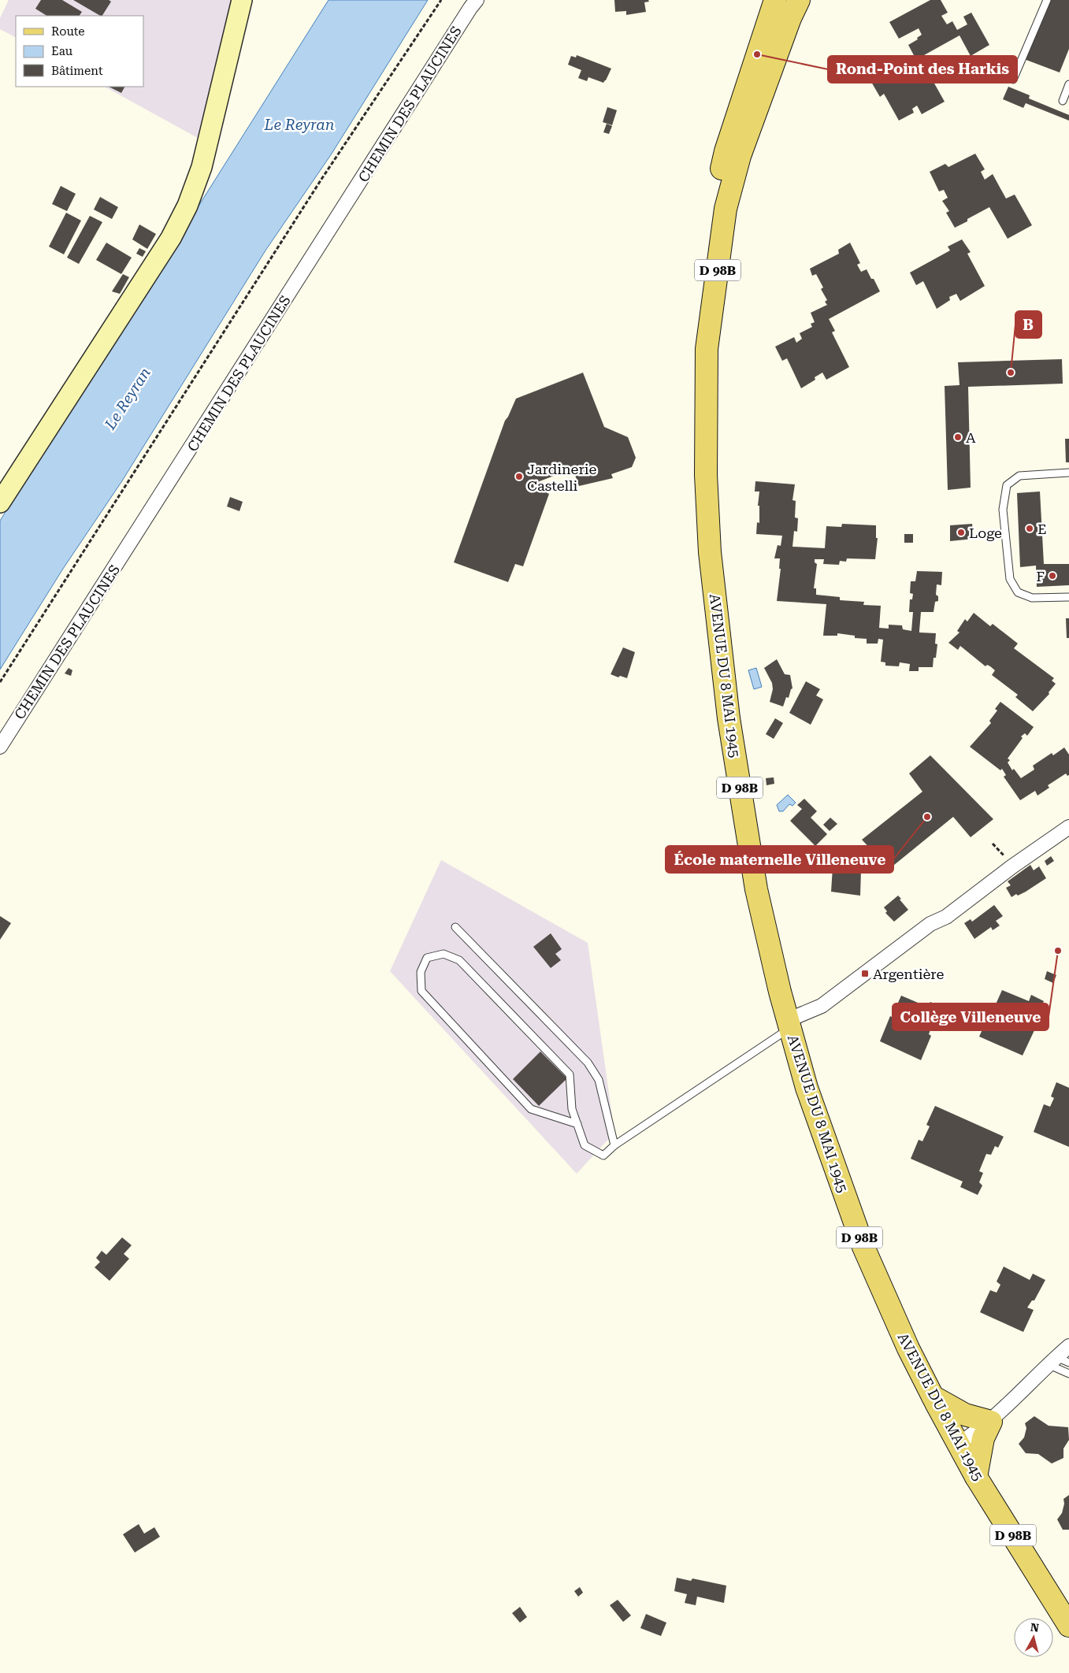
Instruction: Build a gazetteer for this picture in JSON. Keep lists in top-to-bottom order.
{
  "streets": {
    "main road": ["D 98B", "AVENUE DU 8 MAI 1945"],
    "street": ["CHEMIN DES PLAUCINES"]
  },
  "water": ["Le Reyran"],
  "places": {
    "other": [
      "Rond-Point des Harkis",
      "B",
      "A",
      "Jardinerie Castelli",
      "E",
      "Loge",
      "F",
      "École maternelle Villeneuve",
      "Collège Villeneuve"
    ],
    "transit": ["Argentière"]
  },
  "legend": ["Route", "Eau", "Bâtiment"],
  "north": "top"
}
